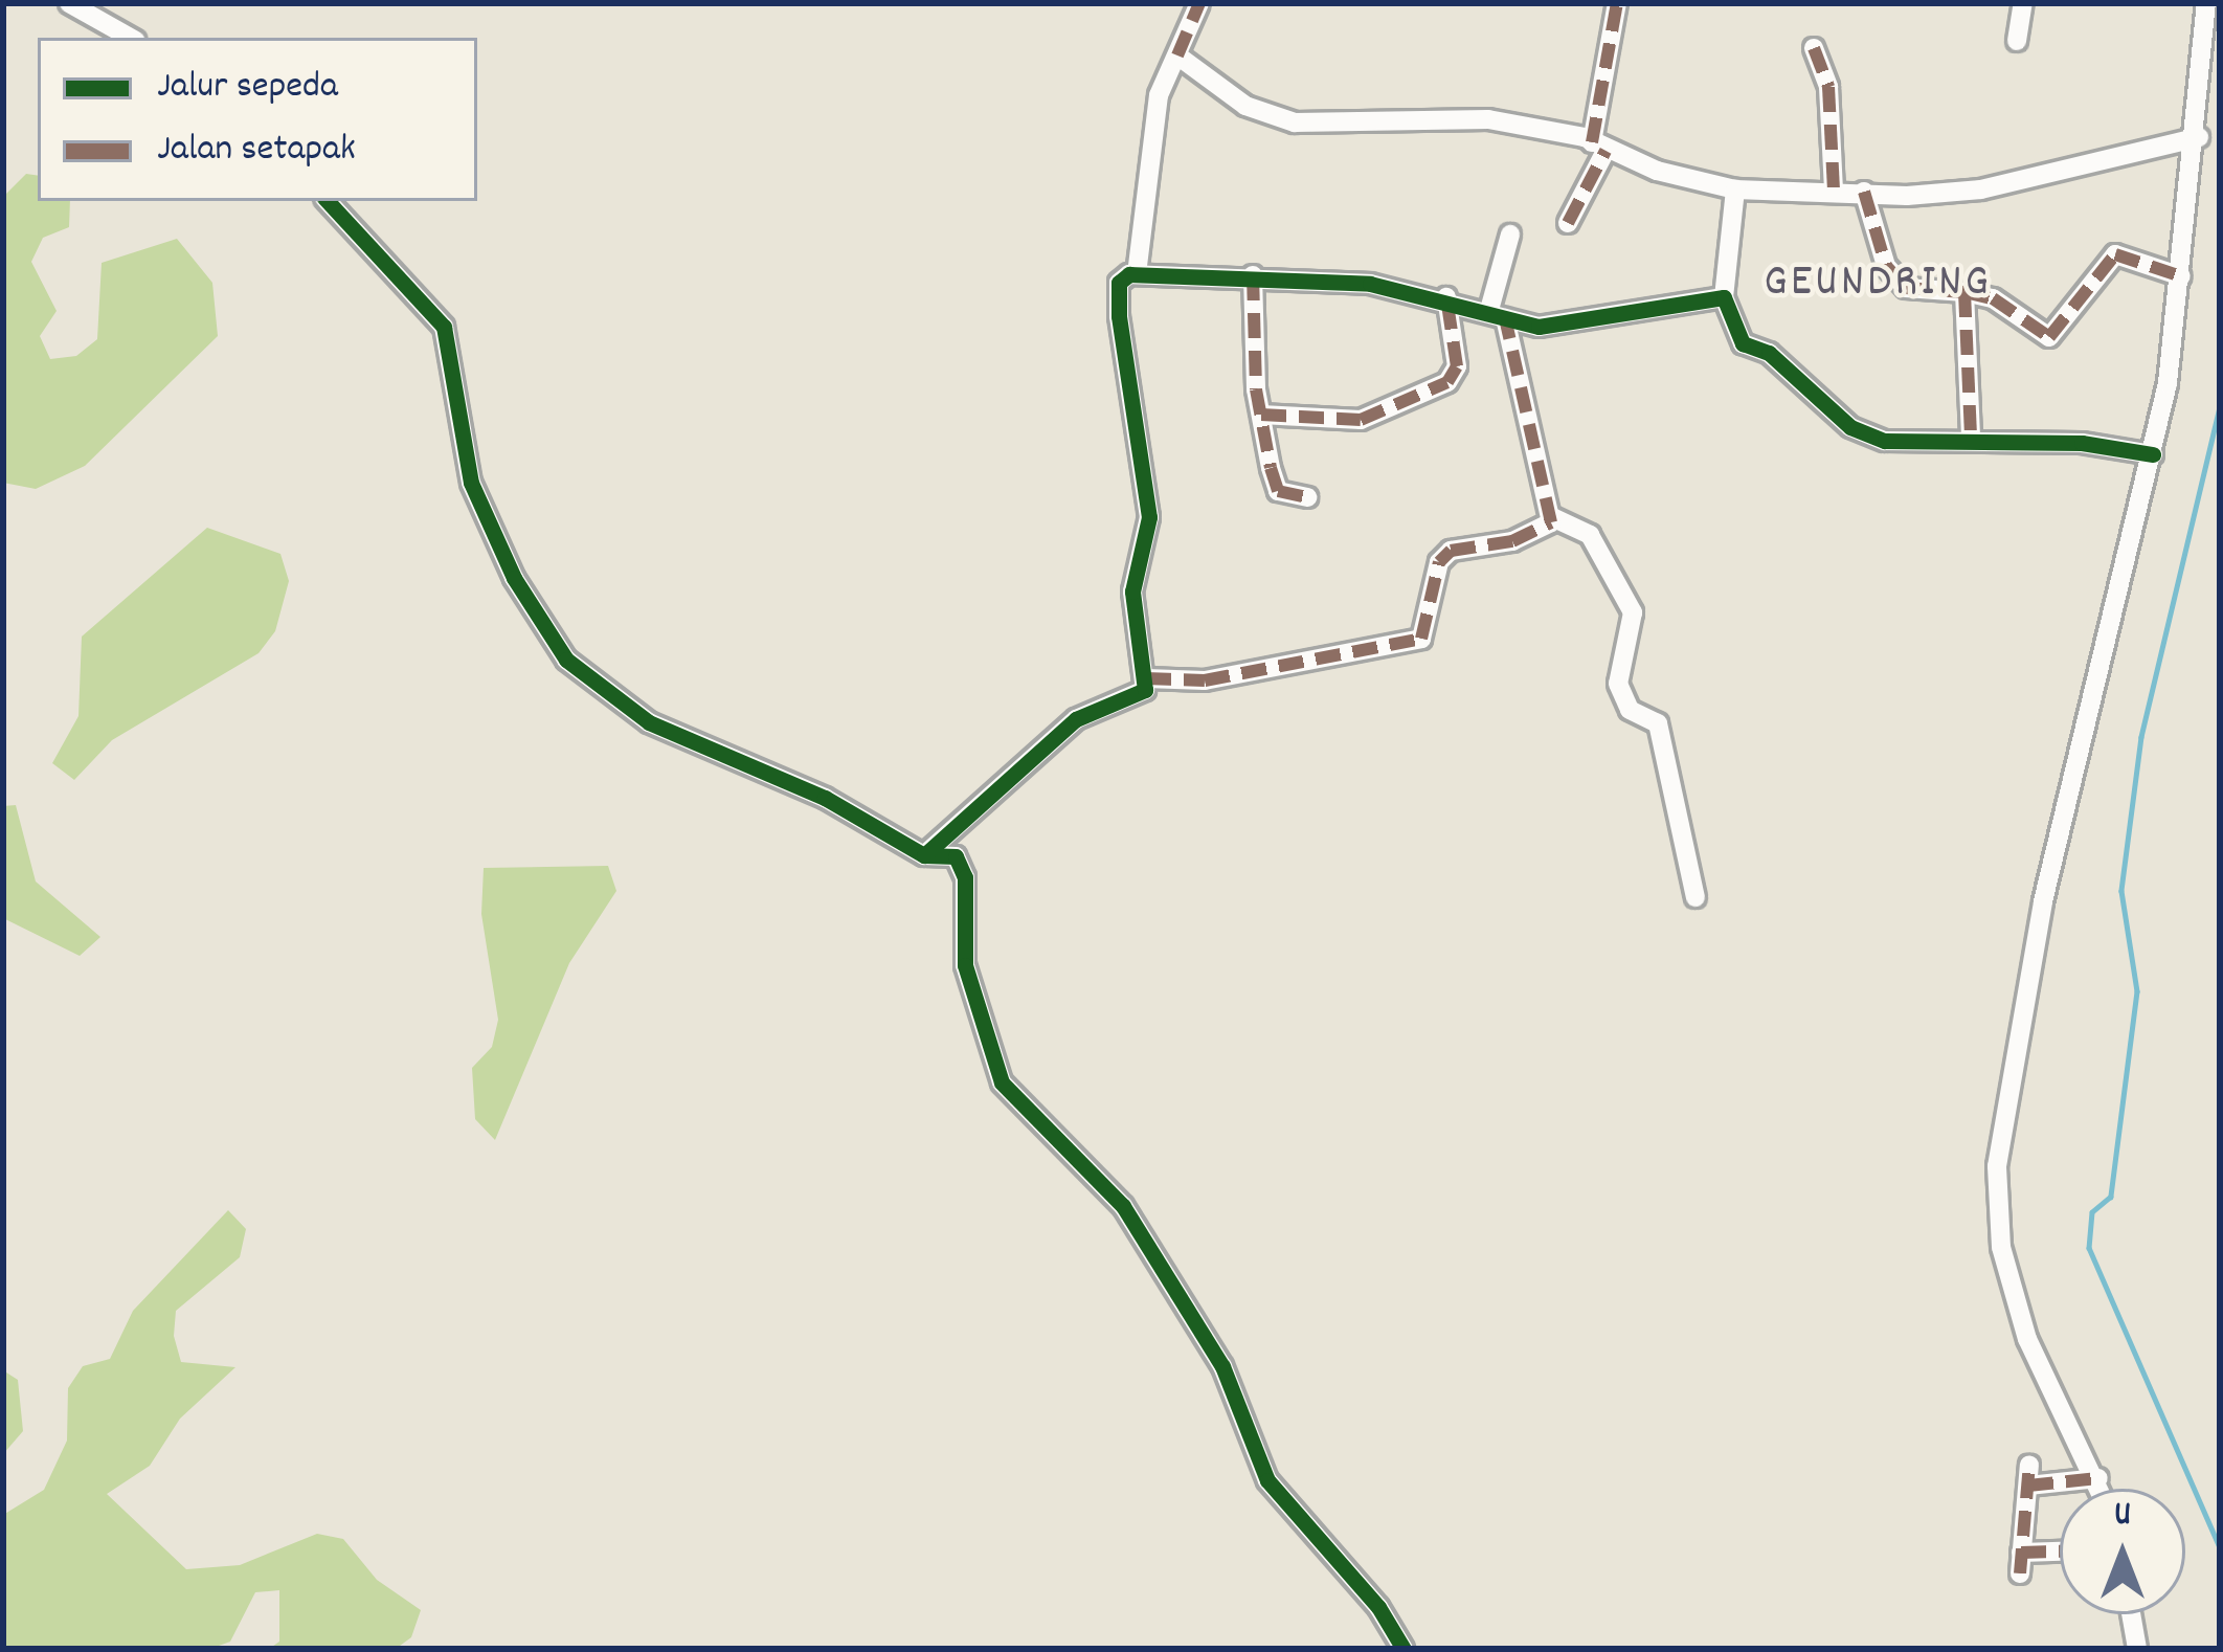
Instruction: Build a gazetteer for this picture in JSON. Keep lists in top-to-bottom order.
{
  "districts": ["GEUNDRING"],
  "legend": ["Jalur sepeda", "Jalan setapak"],
  "north": "top"
}
